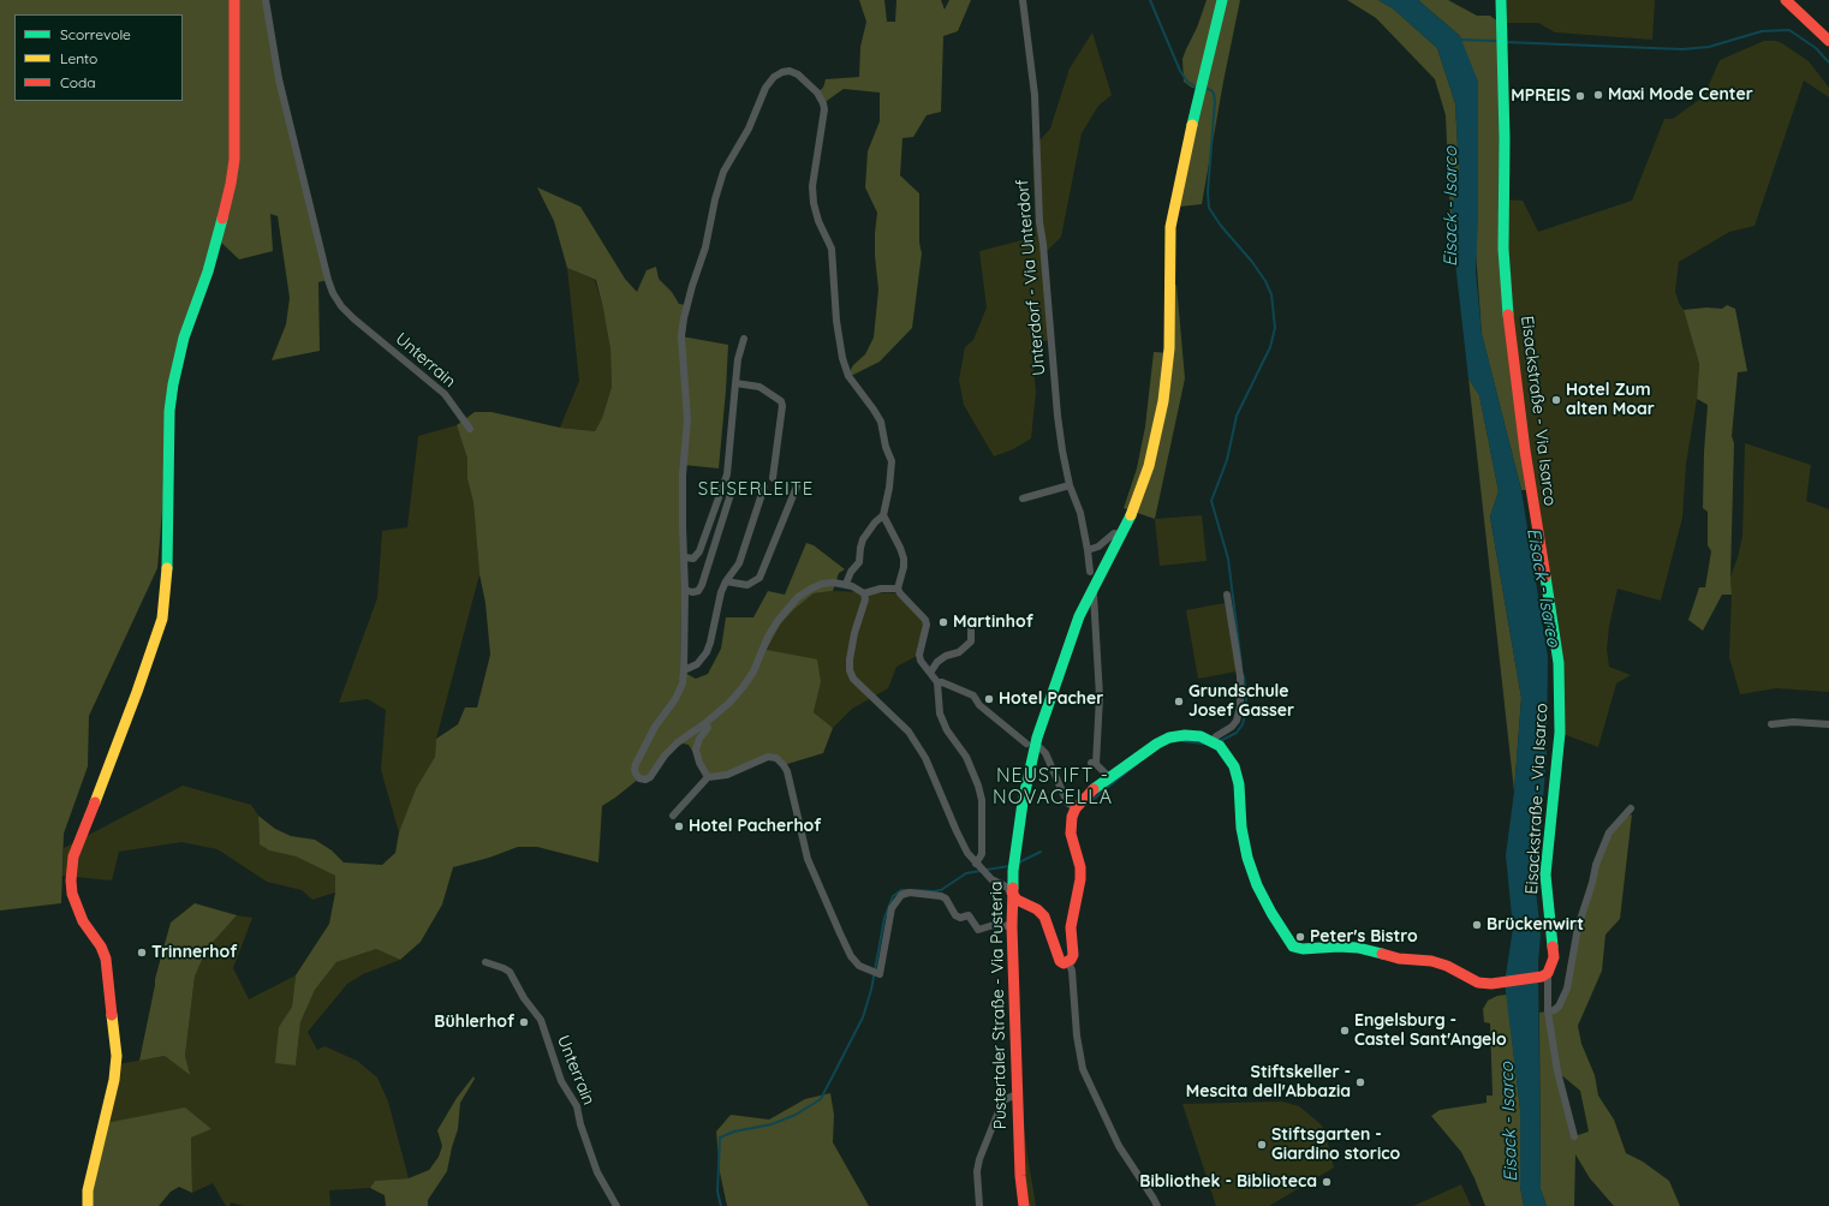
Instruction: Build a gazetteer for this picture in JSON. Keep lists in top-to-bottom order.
{
  "streets": {
    "street": [
      "Unterdorf - Via Unterdorf",
      "Unterrain",
      "Eisackstraße - Via Isarco",
      "Pustertaler Straße - Via Pusteria"
    ]
  },
  "districts": ["SEISERLEITE", "NEUSTIFT - NOVACELLA"],
  "water": ["Eisack - Isarco"],
  "places": [
    "Maxi Mode Center",
    "MPREIS",
    "Hotel Zum alten Moar",
    "Martinhof",
    "Hotel Pacher",
    "Grundschule Josef Gasser",
    "Hotel Pacherhof",
    "Brückenwirt",
    "Peter's Bistro",
    "Trinnerhof",
    "Bühlerhof",
    "Engelsburg - Castel Sant'Angelo",
    "Stiftskeller - Mescita dell'Abbazia",
    "Stiftsgarten - Giardino storico",
    "Bibliothek - Biblioteca"
  ],
  "legend": ["Scorrevole", "Lento", "Coda"]
}
